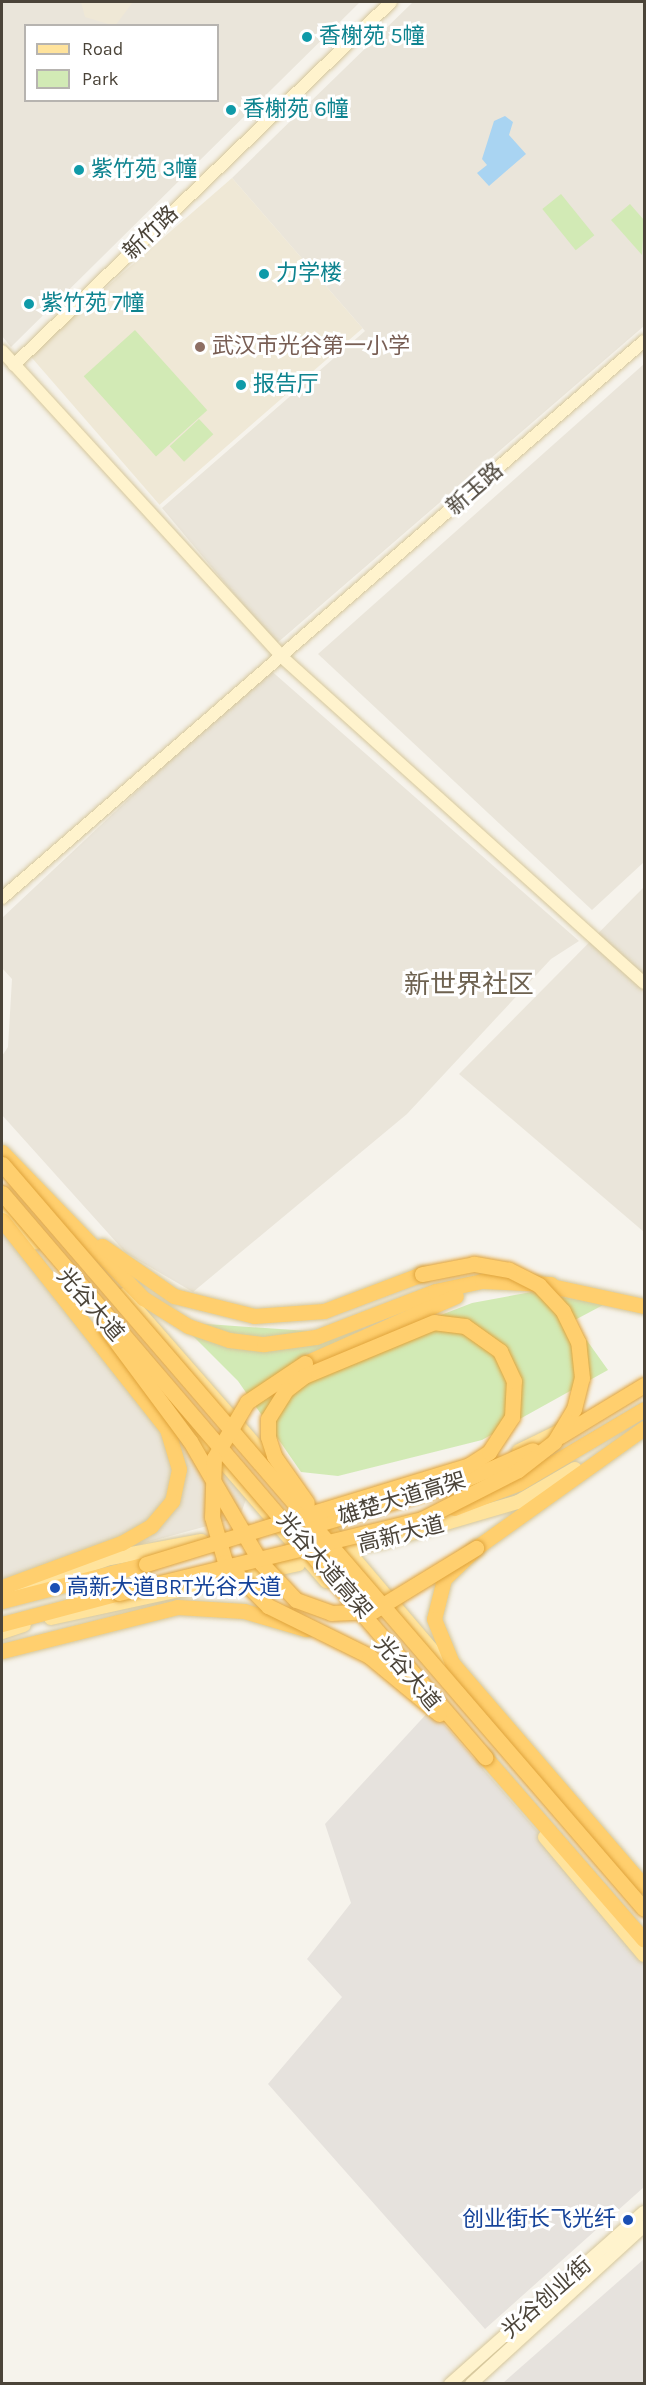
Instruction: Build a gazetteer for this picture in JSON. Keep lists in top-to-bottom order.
{
  "streets": {
    "highway": ["雄楚大道高架", "光谷大道高架"],
    "main road": ["光谷大道", "高新大道"],
    "street": ["新竹路", "新玉路", "光谷创业街"]
  },
  "crossings": [
    ["光谷大道", "高新大道"]
  ],
  "districts": ["新世界社区"],
  "places": [
    "香榭苑 5幢",
    "香榭苑 6幢",
    "紫竹苑 3幢",
    "力学楼",
    "紫竹苑 7幢",
    "武汉市光谷第一小学",
    "报告厅",
    "高新大道BRT光谷大道",
    "创业街长飞光纤"
  ],
  "legend": ["Road", "Park"]
}
